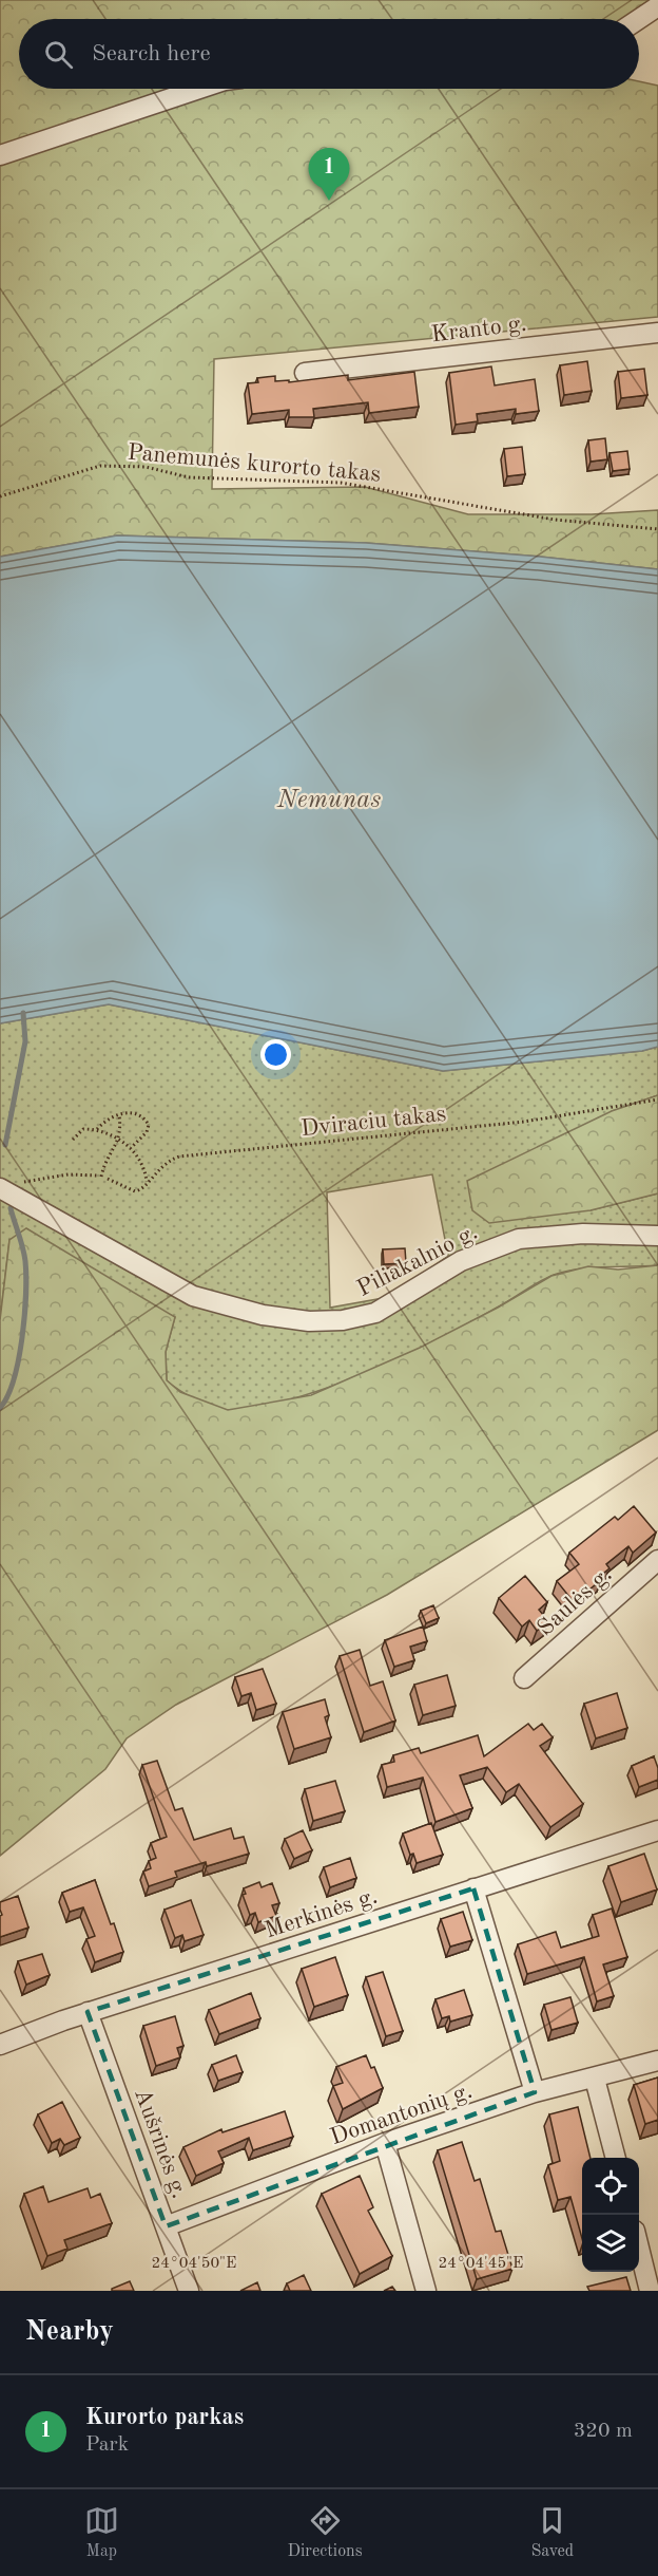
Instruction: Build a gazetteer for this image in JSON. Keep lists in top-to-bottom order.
{
  "streets": {
    "street": [
      "Kranto g.",
      "Piliakalnio g.",
      "Saulės g.",
      "Merkinės g.",
      "Domantonių g.",
      "Aušrinės g."
    ],
    "path": ["Panemunės kurorto takas", "Dviraciu takas"]
  },
  "crossings": [
    ["Merkinės g.", "Aušrinės g."],
    ["Domantonių g.", "Aušrinės g."]
  ],
  "water": ["Nemunas"],
  "page": {
    "search": "Search here",
    "pins": "1",
    "heading": "Nearby",
    "list": [
      {
        "mark": "1",
        "name": "Kurorto parkas",
        "note": "Park",
        "value": "320 m"
      }
    ],
    "nav": ["Map", "Directions", "Saved"]
  },
  "coordinates": ["24°04'50\"E", "24°04'45\"E"]
}
